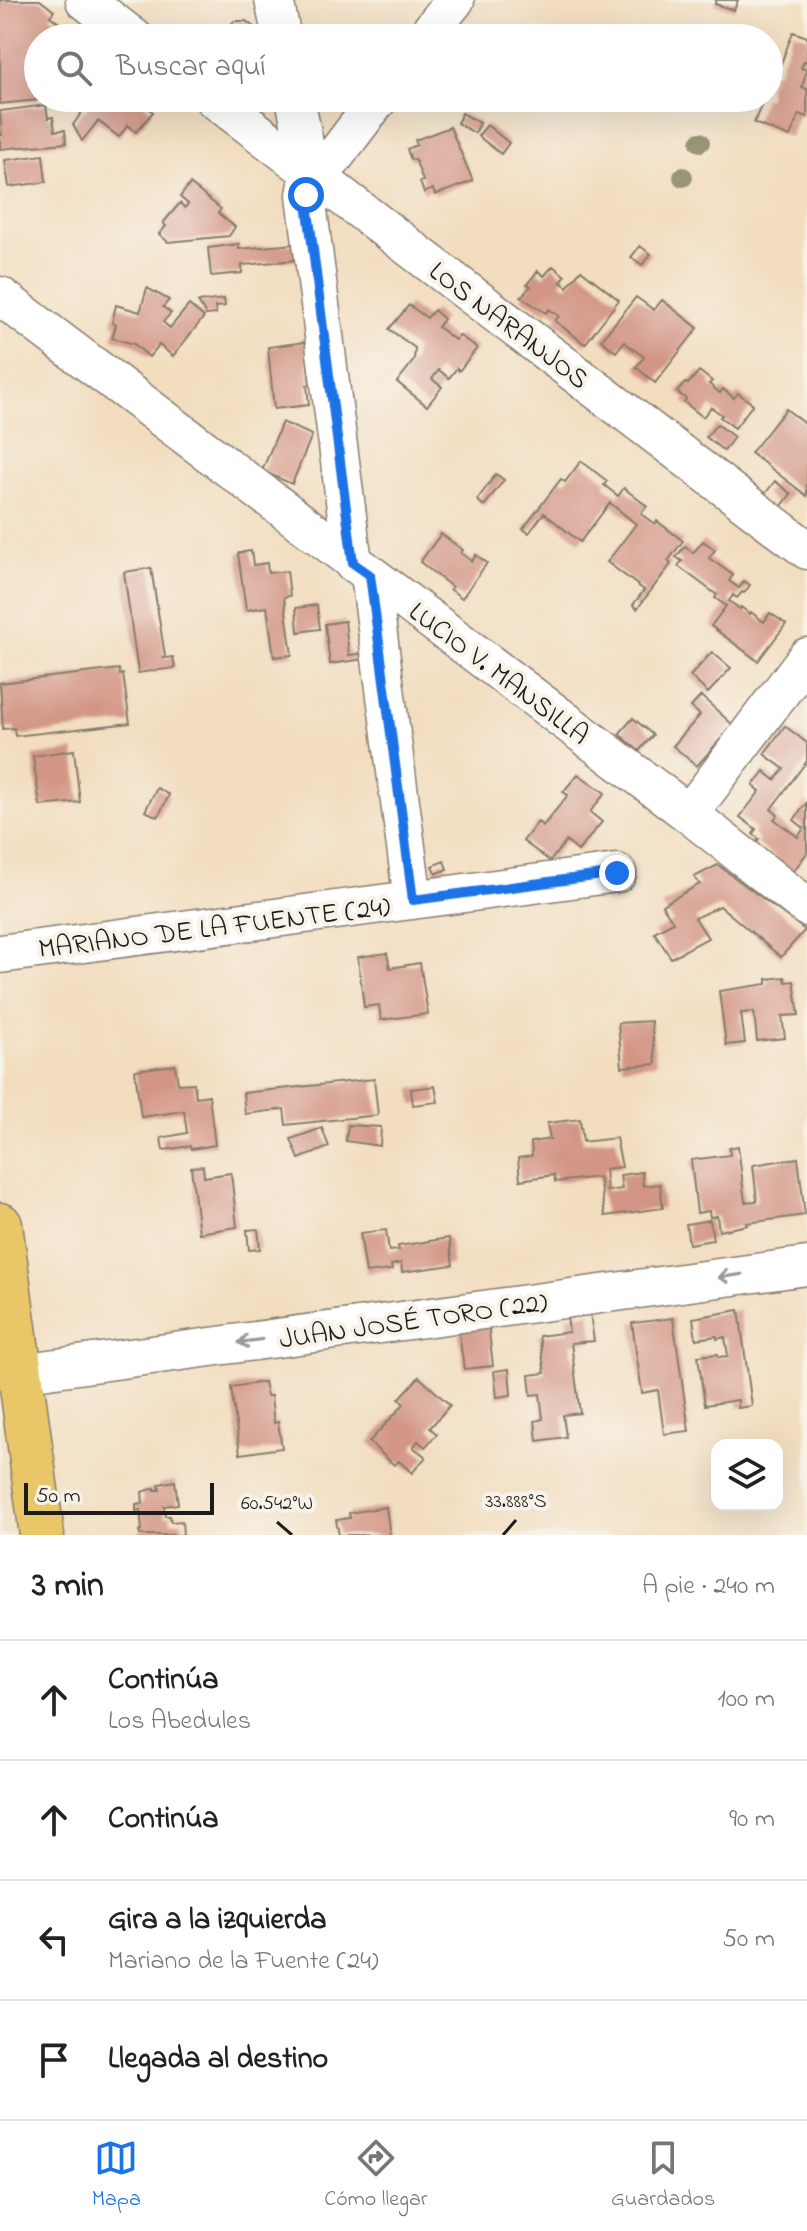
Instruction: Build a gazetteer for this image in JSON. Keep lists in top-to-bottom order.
{
  "streets": {
    "street": [
      "LOS NARANJOS",
      "LUCIO V. MANSILLA",
      "MARIANO DE LA FUENTE (24)",
      "JUAN JOSÉ TORO (22)"
    ]
  },
  "one_way": ["JUAN JOSÉ TORO (22)"],
  "scale_bar": "50 m",
  "page": {
    "search": "Buscar aquí",
    "scale": "50 m",
    "heading": ["3 min", "A pie · 240 m"],
    "list": [
      ["Continúa", "Los Abedules", "100 m"],
      ["Continúa", "90 m"],
      ["Gira a la izquierda", "Mariano de la Fuente (24)", "50 m"],
      "Llegada al destino"
    ],
    "nav": ["Mapa", "Cómo llegar", "Guardados"]
  },
  "coordinates": ["33.888°S", "60.542°W"]
}
